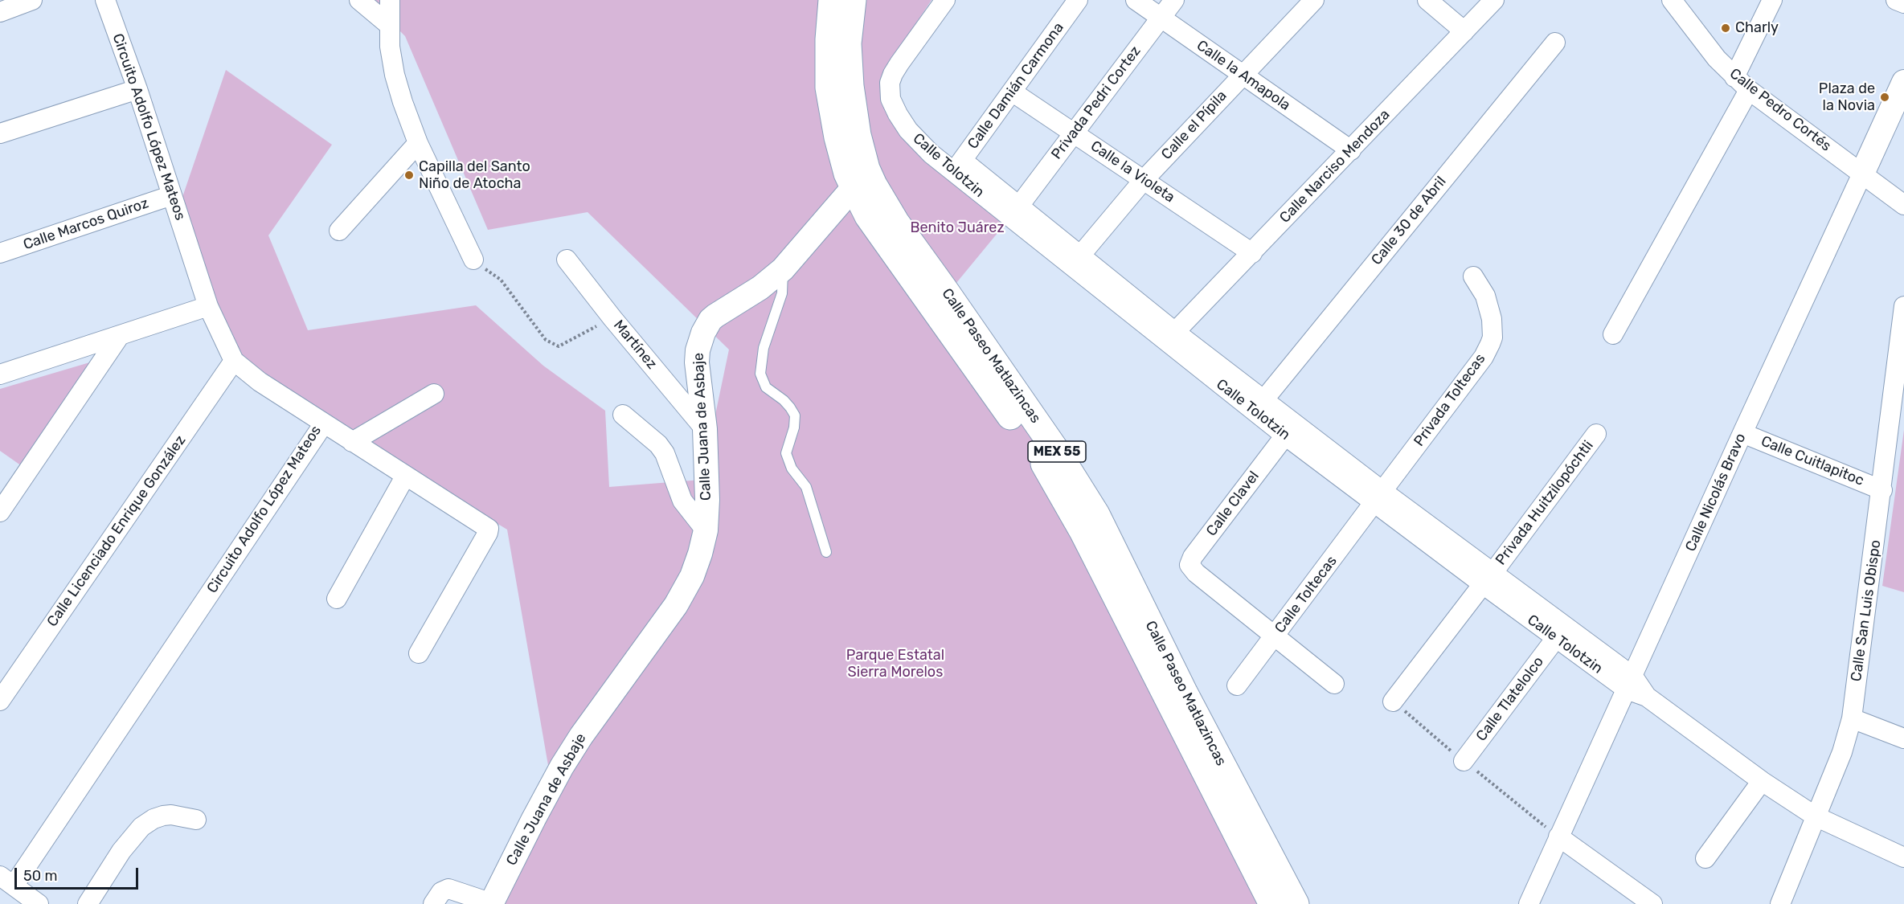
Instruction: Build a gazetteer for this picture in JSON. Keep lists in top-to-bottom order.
{
  "streets": {
    "highway": ["Calle Paseo Matlazincas", "MEX 55"],
    "street": [
      "Calle la Amapola",
      "Calle Damián Carmona",
      "Privada Pedri Cortez",
      "Calle Pedro Cortés",
      "Calle el Pípila",
      "Circuito Adolfo López Mateos",
      "Calle Tolotzin",
      "Calle Narciso Mendoza",
      "Calle la Violeta",
      "Calle 30 de Abril",
      "Calle Marcos Quiroz",
      "Martínez",
      "Privada Toltecas",
      "Calle Juana de Asbaje",
      "Calle Cuitlapitoc",
      "Calle Nicolás Bravo",
      "Privada Huitzilopóchtli",
      "Calle Clavel",
      "Calle Licenciado Enrique González",
      "Calle Toltecas",
      "Calle San Luis Obispo",
      "Calle Tlatelolco"
    ]
  },
  "crossings": [
    ["Calle la Amapola", "Privada Pedri Cortez"],
    ["Calle la Amapola", "Calle el Pípila"],
    ["Calle la Amapola", "Calle Narciso Mendoza"],
    ["Calle Damián Carmona", "Calle Tolotzin"],
    ["Calle Damián Carmona", "Calle la Violeta"],
    ["Privada Pedri Cortez", "Calle Tolotzin"],
    ["Privada Pedri Cortez", "Calle la Violeta"],
    ["Calle Pedro Cortés", "Calle Nicolás Bravo"],
    ["Calle el Pípila", "Calle Tolotzin"],
    ["Calle el Pípila", "Calle la Violeta"],
    ["Circuito Adolfo López Mateos", "Calle Marcos Quiroz"],
    ["Circuito Adolfo López Mateos", "Calle Licenciado Enrique González"],
    ["Calle Tolotzin", "Calle Narciso Mendoza"],
    ["Calle Tolotzin", "Calle 30 de Abril"],
    ["Calle Tolotzin", "Privada Toltecas"],
    ["Calle Tolotzin", "Calle Nicolás Bravo"],
    ["Calle Tolotzin", "Privada Huitzilopóchtli"],
    ["Calle Tolotzin", "Calle Clavel"],
    ["Calle Tolotzin", "Calle Toltecas"],
    ["Calle Tolotzin", "Calle San Luis Obispo"],
    ["Calle Tolotzin", "Calle Tlatelolco"],
    ["Calle Narciso Mendoza", "Calle la Violeta"],
    ["Martínez", "Calle Juana de Asbaje"],
    ["Calle Paseo Matlazincas", "Calle Juana de Asbaje"],
    ["Privada Toltecas", "Calle Toltecas"],
    ["Calle Cuitlapitoc", "Calle Nicolás Bravo"],
    ["Calle Cuitlapitoc", "Calle San Luis Obispo"],
    ["Calle Clavel", "Calle Toltecas"]
  ],
  "parks": ["Benito Juárez", "Parque Estatal Sierra Morelos"],
  "places": ["Charly", "Plaza de la Novia", "Capilla del Santo Niño de Atocha"],
  "scale_bar": "50 m"
}
